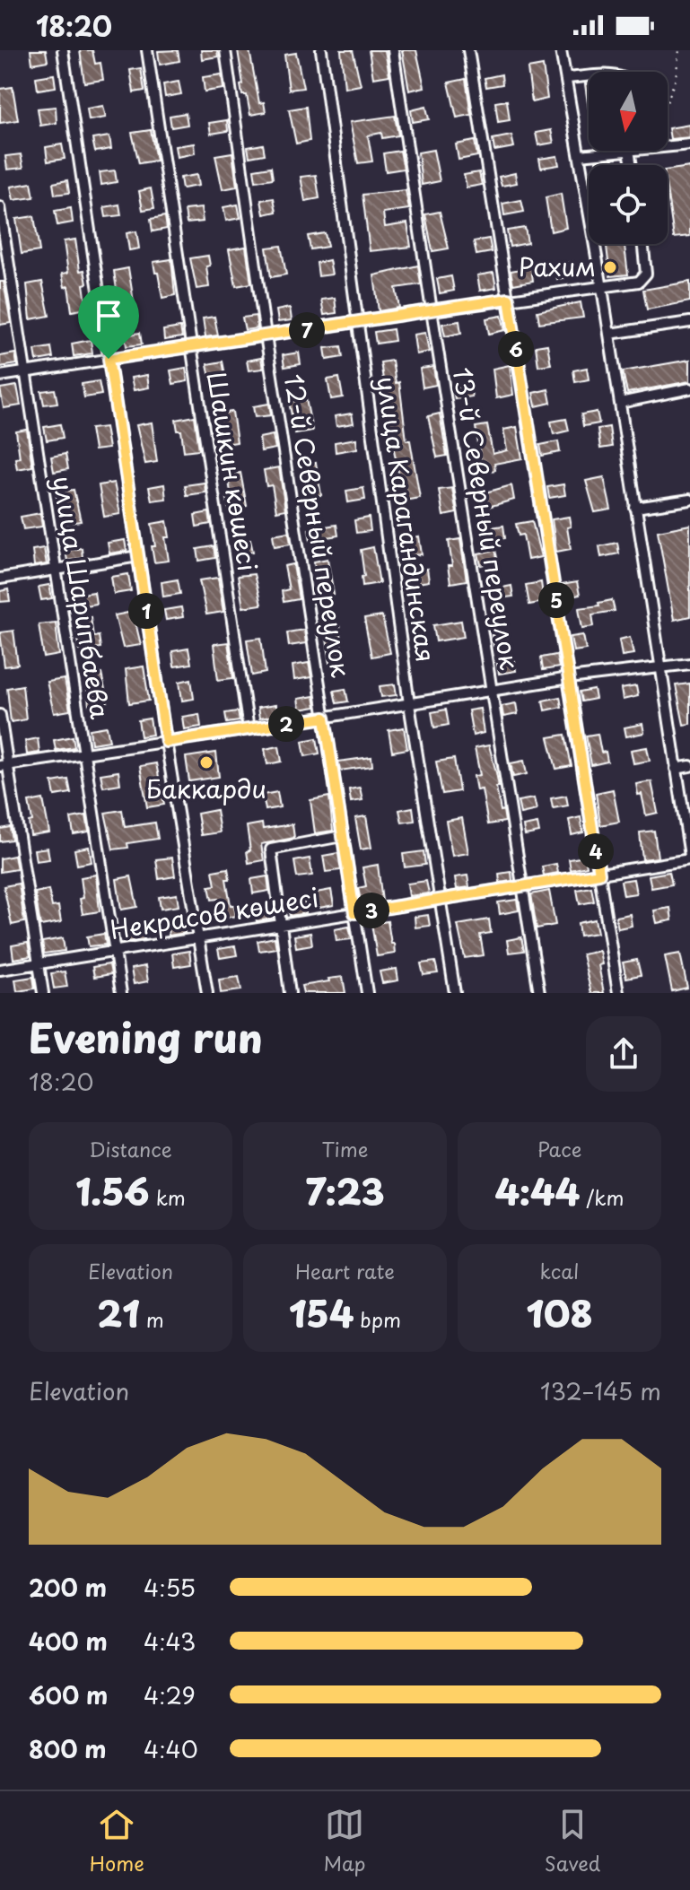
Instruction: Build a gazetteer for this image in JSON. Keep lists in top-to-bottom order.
{
  "streets": {
    "street": [
      "Шашкин көшесі",
      "13-й Северный переулок",
      "улица Карагандинская",
      "12-й Северный переулок",
      "улица Шарипбаева",
      "Некрасов көшесі"
    ]
  },
  "crossings": [
    ["13-й Северный переулок", "Некрасов көшесі"],
    ["улица Карагандинская", "Некрасов көшесі"],
    ["12-й Северный переулок", "Некрасов көшесі"],
    ["улица Шарипбаева", "Некрасов көшесі"]
  ],
  "places": ["Рахим", "Баккарди"],
  "north": "bottom",
  "page": {
    "status": "18:20",
    "pins": [
      "7",
      "6",
      "5",
      "1",
      "2",
      "4",
      "3"
    ],
    "heading": ["Evening run", "18:20"],
    "stats": [
      ["Distance", "1.56 km"],
      ["Time", "7:23"],
      ["Pace", "4:44 /km"],
      ["Elevation", "21 m"],
      ["Heart rate", "154 bpm"],
      ["kcal", "108"]
    ],
    "chart": ["Elevation", "132–145 m"],
    "list": [
      {
        "name": "200 m",
        "note": "4:55"
      },
      {
        "name": "400 m",
        "note": "4:43"
      },
      {
        "name": "600 m",
        "note": "4:29"
      },
      {
        "name": "800 m",
        "note": "4:40"
      }
    ],
    "tabs": ["Home", "Map", "Saved"]
  }
}
